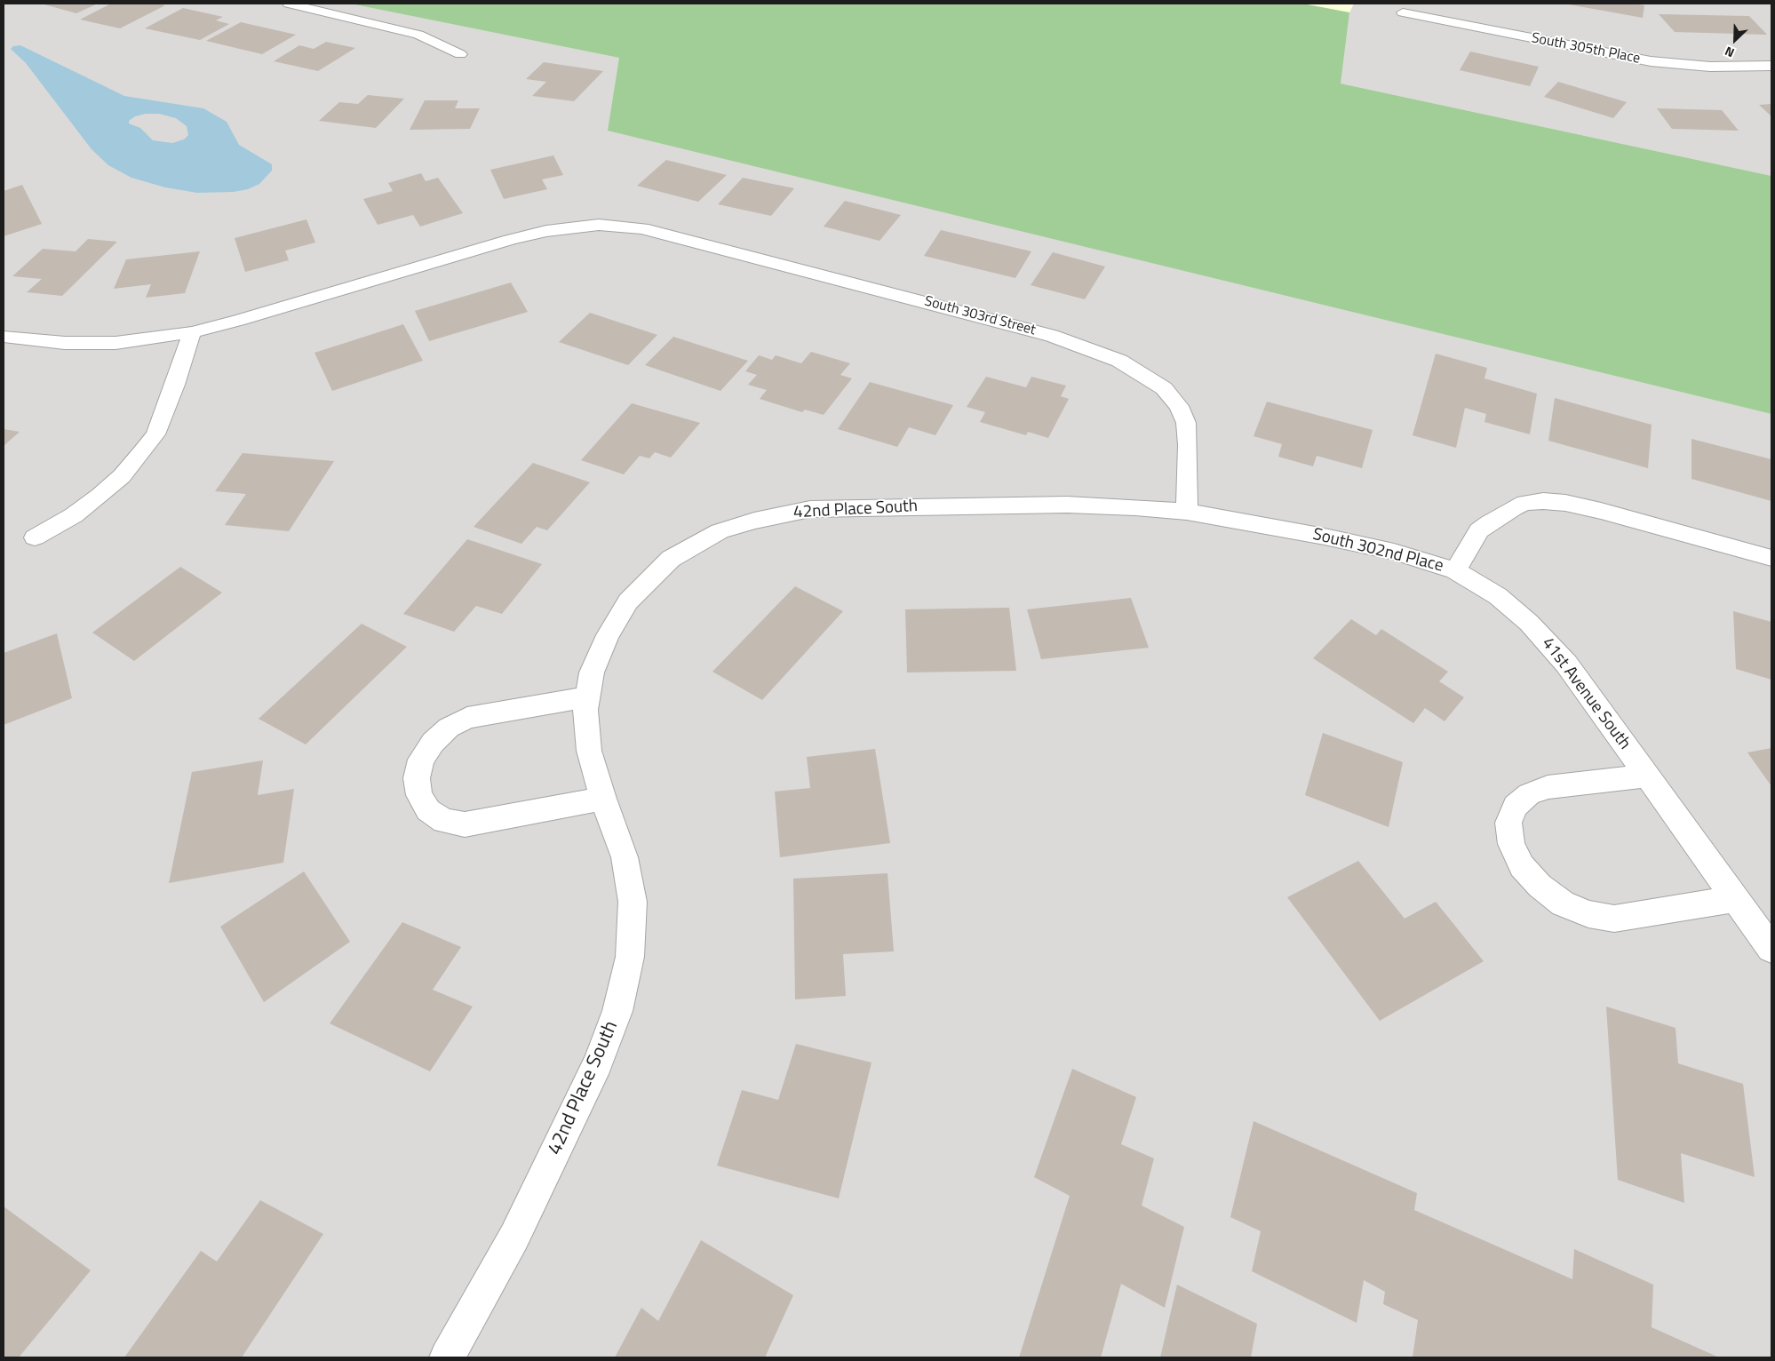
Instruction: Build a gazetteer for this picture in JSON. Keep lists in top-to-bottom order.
{
  "streets": {
    "street": [
      "South 305th Place",
      "South 303rd Street",
      "42nd Place South",
      "South 302nd Place",
      "41st Avenue South"
    ]
  },
  "crossings": [
    ["South 303rd Street", "42nd Place South"],
    ["South 303rd Street", "South 302nd Place"],
    ["42nd Place South", "South 302nd Place"],
    ["South 302nd Place", "41st Avenue South"]
  ],
  "north": "bottom left"
}
